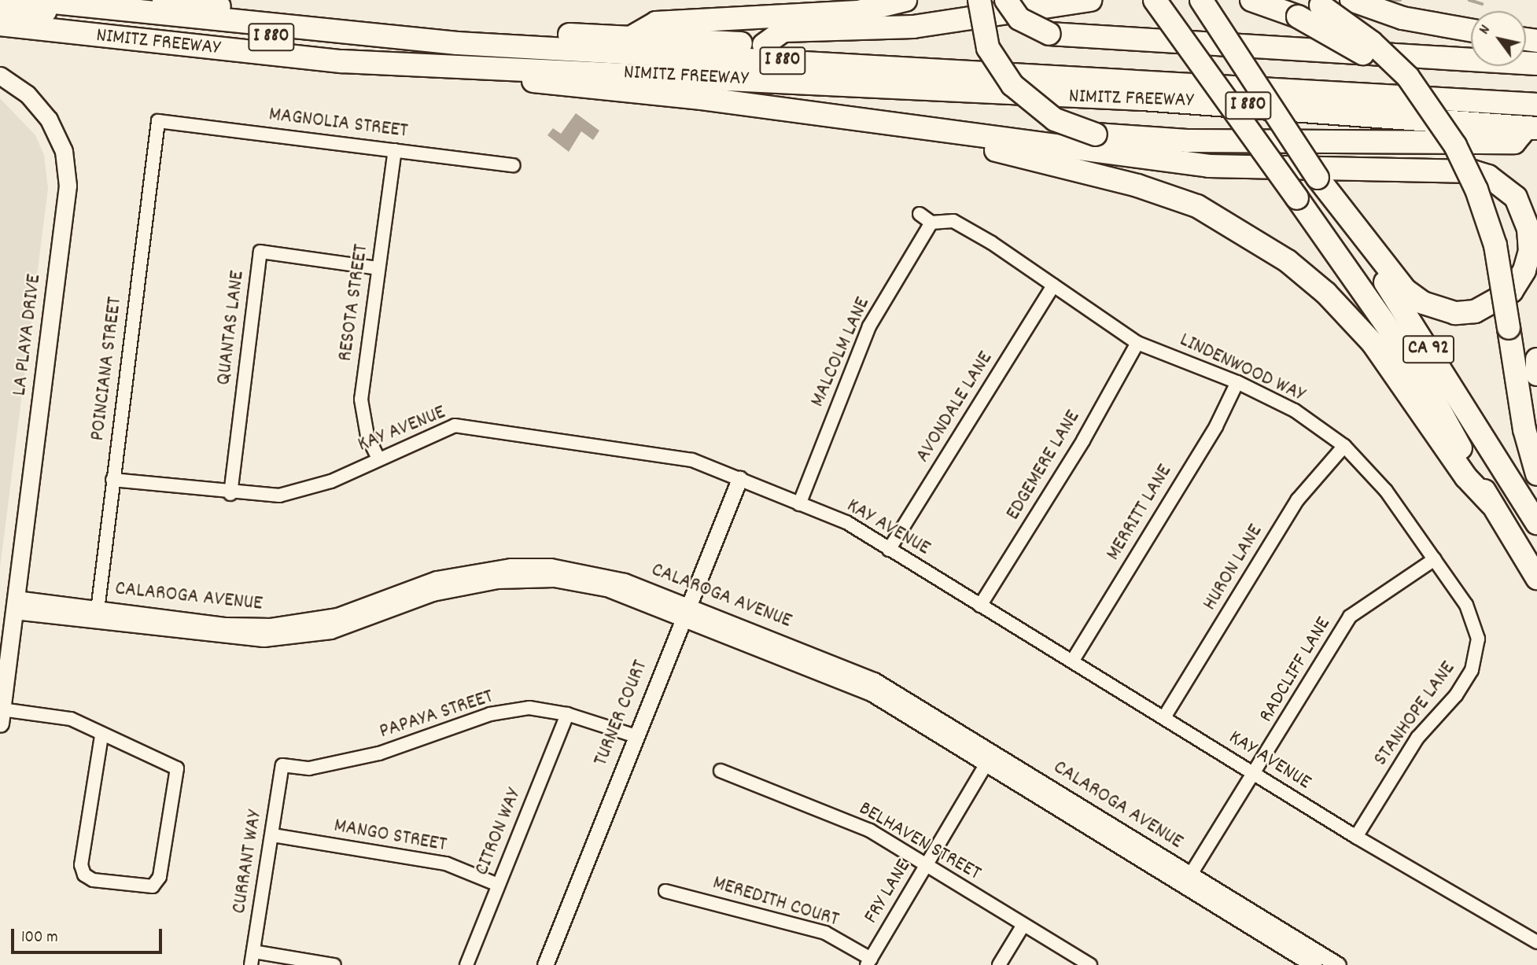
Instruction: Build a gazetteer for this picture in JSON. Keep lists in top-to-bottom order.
{
  "streets": {
    "highway": ["I 880", "NIMITZ FREEWAY", "CA 92"],
    "main road": ["LA PLAYA DRIVE"],
    "street": [
      "MAGNOLIA STREET",
      "RESOTA STREET",
      "QUANTAS LANE",
      "MALCOLM LANE",
      "LINDENWOOD WAY",
      "POINCIANA STREET",
      "AVONDALE LANE",
      "KAY AVENUE",
      "EDGEMERE LANE",
      "MERRITT LANE",
      "HURON LANE",
      "CALAROGA AVENUE",
      "RADCLIFF LANE",
      "TURNER COURT",
      "STANHOPE LANE",
      "PAPAYA STREET",
      "CITRON WAY",
      "MANGO STREET",
      "BELHAVEN STREET",
      "CURRANT WAY",
      "FRY LANE",
      "MEREDITH COURT"
    ]
  },
  "crossings": [
    ["I 880", "NIMITZ FREEWAY"],
    ["MAGNOLIA STREET", "RESOTA STREET"],
    ["MAGNOLIA STREET", "POINCIANA STREET"],
    ["RESOTA STREET", "QUANTAS LANE"],
    ["RESOTA STREET", "KAY AVENUE"],
    ["QUANTAS LANE", "KAY AVENUE"],
    ["LA PLAYA DRIVE", "CALAROGA AVENUE"],
    ["MALCOLM LANE", "LINDENWOOD WAY"],
    ["MALCOLM LANE", "KAY AVENUE"],
    ["LINDENWOOD WAY", "AVONDALE LANE"],
    ["LINDENWOOD WAY", "EDGEMERE LANE"],
    ["LINDENWOOD WAY", "MERRITT LANE"],
    ["LINDENWOOD WAY", "HURON LANE"],
    ["LINDENWOOD WAY", "RADCLIFF LANE"],
    ["LINDENWOOD WAY", "STANHOPE LANE"],
    ["POINCIANA STREET", "KAY AVENUE"],
    ["POINCIANA STREET", "CALAROGA AVENUE"],
    ["AVONDALE LANE", "KAY AVENUE"],
    ["KAY AVENUE", "EDGEMERE LANE"],
    ["KAY AVENUE", "MERRITT LANE"],
    ["KAY AVENUE", "HURON LANE"],
    ["KAY AVENUE", "RADCLIFF LANE"],
    ["KAY AVENUE", "TURNER COURT"],
    ["KAY AVENUE", "STANHOPE LANE"],
    ["CALAROGA AVENUE", "RADCLIFF LANE"],
    ["CALAROGA AVENUE", "TURNER COURT"],
    ["CALAROGA AVENUE", "FRY LANE"],
    ["TURNER COURT", "PAPAYA STREET"],
    ["PAPAYA STREET", "CITRON WAY"],
    ["PAPAYA STREET", "CURRANT WAY"],
    ["CITRON WAY", "MANGO STREET"],
    ["MANGO STREET", "CURRANT WAY"],
    ["BELHAVEN STREET", "FRY LANE"],
    ["FRY LANE", "MEREDITH COURT"]
  ],
  "scale_bar": "100 m",
  "north": "top left"
}
